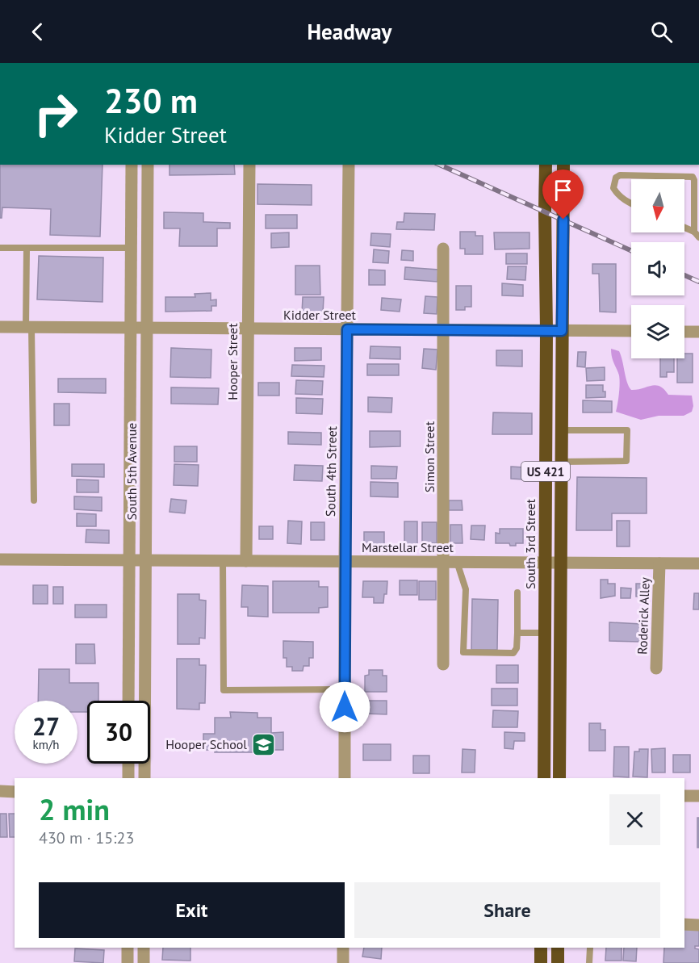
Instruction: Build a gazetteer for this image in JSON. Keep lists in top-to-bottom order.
{
  "streets": {
    "highway": ["US 421", "South 3rd Street"],
    "street": [
      "Kidder Street",
      "Hooper Street",
      "Simon Street",
      "South 5th Avenue",
      "South 4th Street",
      "Marstellar Street",
      "Roderick Alley"
    ]
  },
  "crossings": [
    ["Kidder Street", "Hooper Street"],
    ["Kidder Street", "Simon Street"],
    ["Kidder Street", "South 5th Avenue"],
    ["Kidder Street", "South 4th Street"],
    ["Kidder Street", "US 421"],
    ["Kidder Street", "South 3rd Street"],
    ["Hooper Street", "Marstellar Street"],
    ["Simon Street", "Marstellar Street"],
    ["South 5th Avenue", "Marstellar Street"],
    ["South 4th Street", "Marstellar Street"],
    ["US 421", "Marstellar Street"],
    ["South 3rd Street", "Marstellar Street"],
    ["Marstellar Street", "Roderick Alley"]
  ],
  "places": {
    "school or university": ["Hooper School"]
  },
  "north": "bottom",
  "page": {
    "header": "Headway",
    "turn": ["230 m", "Kidder Street"],
    "speed": "27 km/h",
    "limit": "30",
    "heading": ["2 min", "430 m · 15:23"],
    "buttons": ["Exit", "Share"]
  }
}
